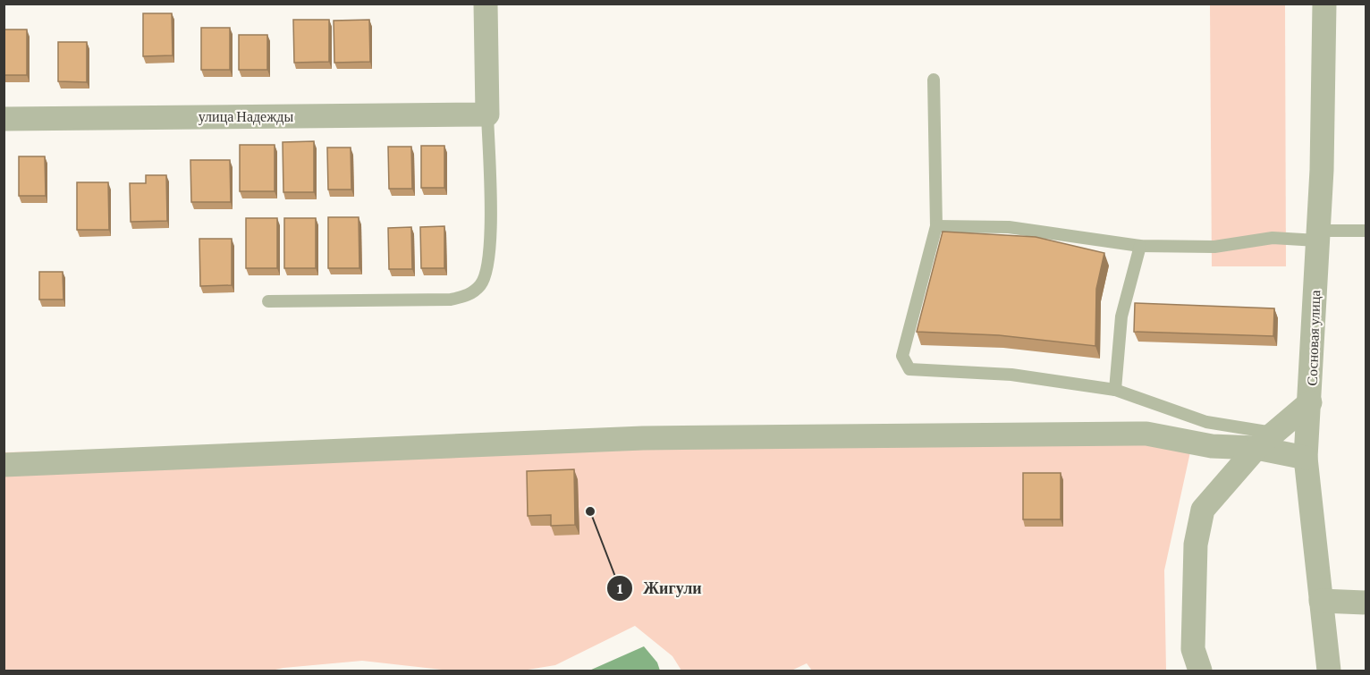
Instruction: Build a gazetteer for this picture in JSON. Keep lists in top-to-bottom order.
{
  "streets": {
    "street": ["улица Надежды", "Сосновая улица"]
  },
  "places": ["Жигули"]
}
